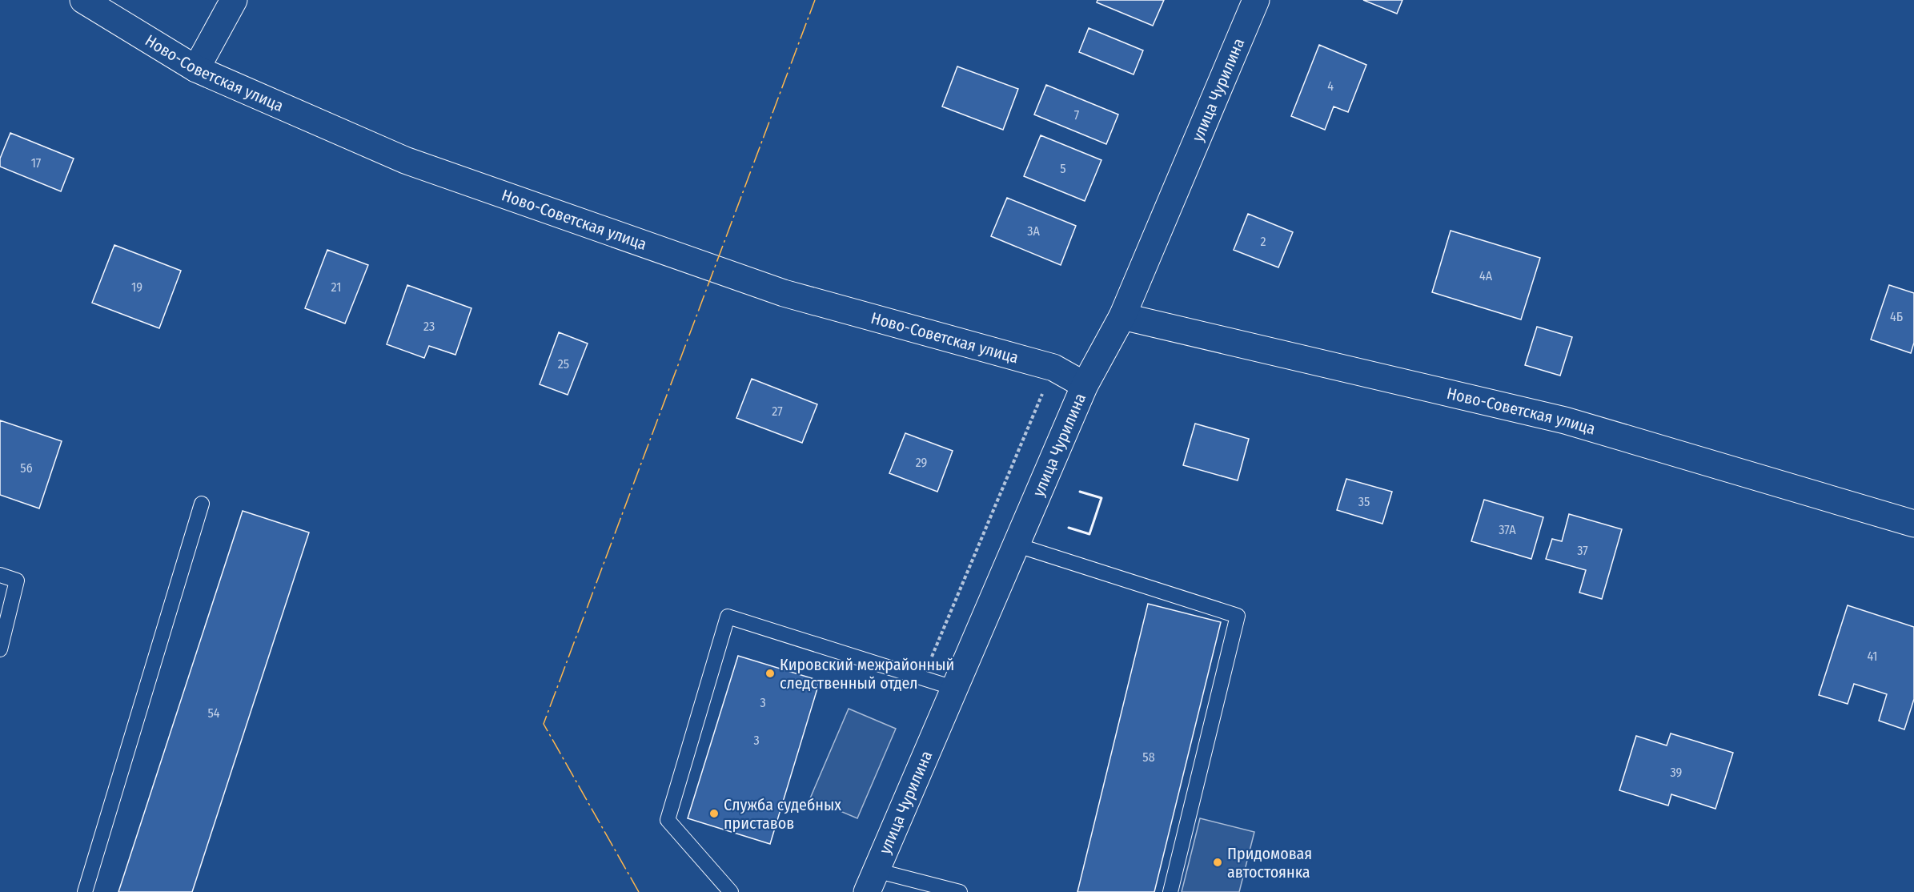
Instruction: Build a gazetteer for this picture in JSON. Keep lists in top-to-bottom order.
{
  "streets": {
    "street": ["Ново-Советская улица", "улица Чурилина"]
  },
  "crossings": [
    ["Ново-Советская улица", "улица Чурилина"]
  ],
  "places": ["Кировский межрайонный следственный отдел", "Служба судебных приставов", "Придомовая автостоянка"],
  "house_numbers": [
    "4",
    "7",
    "17",
    "5",
    "3А",
    "2",
    "4А",
    "19",
    "21",
    "4Б",
    "23",
    "25",
    "27",
    "29",
    "56",
    "35",
    "37А",
    "37",
    "41",
    "3",
    "54",
    "3",
    "58",
    "39"
  ]
}
